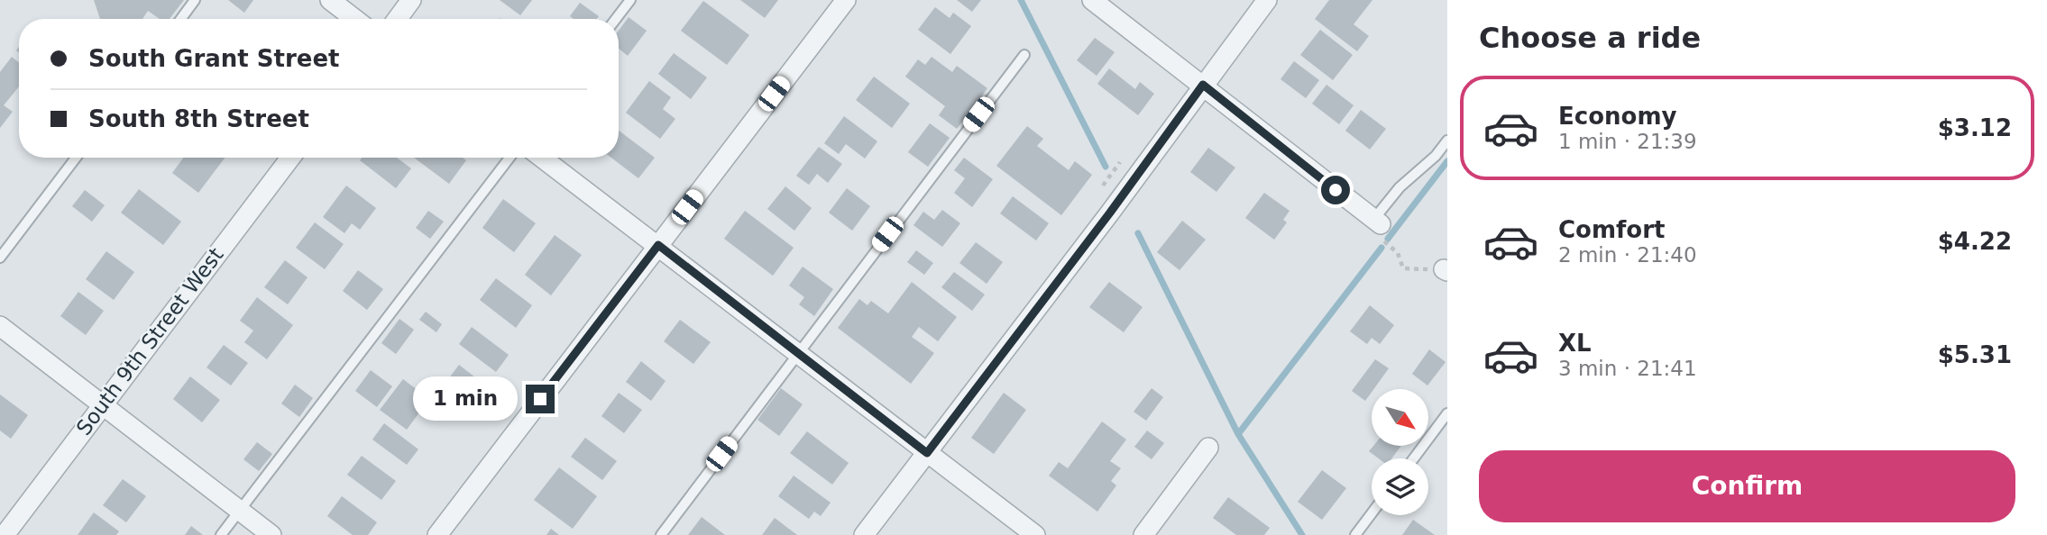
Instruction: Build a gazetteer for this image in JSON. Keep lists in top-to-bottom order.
{
  "streets": {
    "street": ["South 9th Street West"]
  },
  "north": "bottom right",
  "page": {
    "heading": "Choose a ride",
    "banner": ["South Grant Street", "South 8th Street"],
    "list": [
      {
        "name": "Economy",
        "note": "1 min · 21:39",
        "value": "$3.12"
      },
      {
        "name": "Comfort",
        "note": "2 min · 21:40",
        "value": "$4.22"
      },
      {
        "name": "XL",
        "note": "3 min · 21:41",
        "value": "$5.31"
      }
    ],
    "bubble": "1 min",
    "buttons": "Confirm"
  }
}
